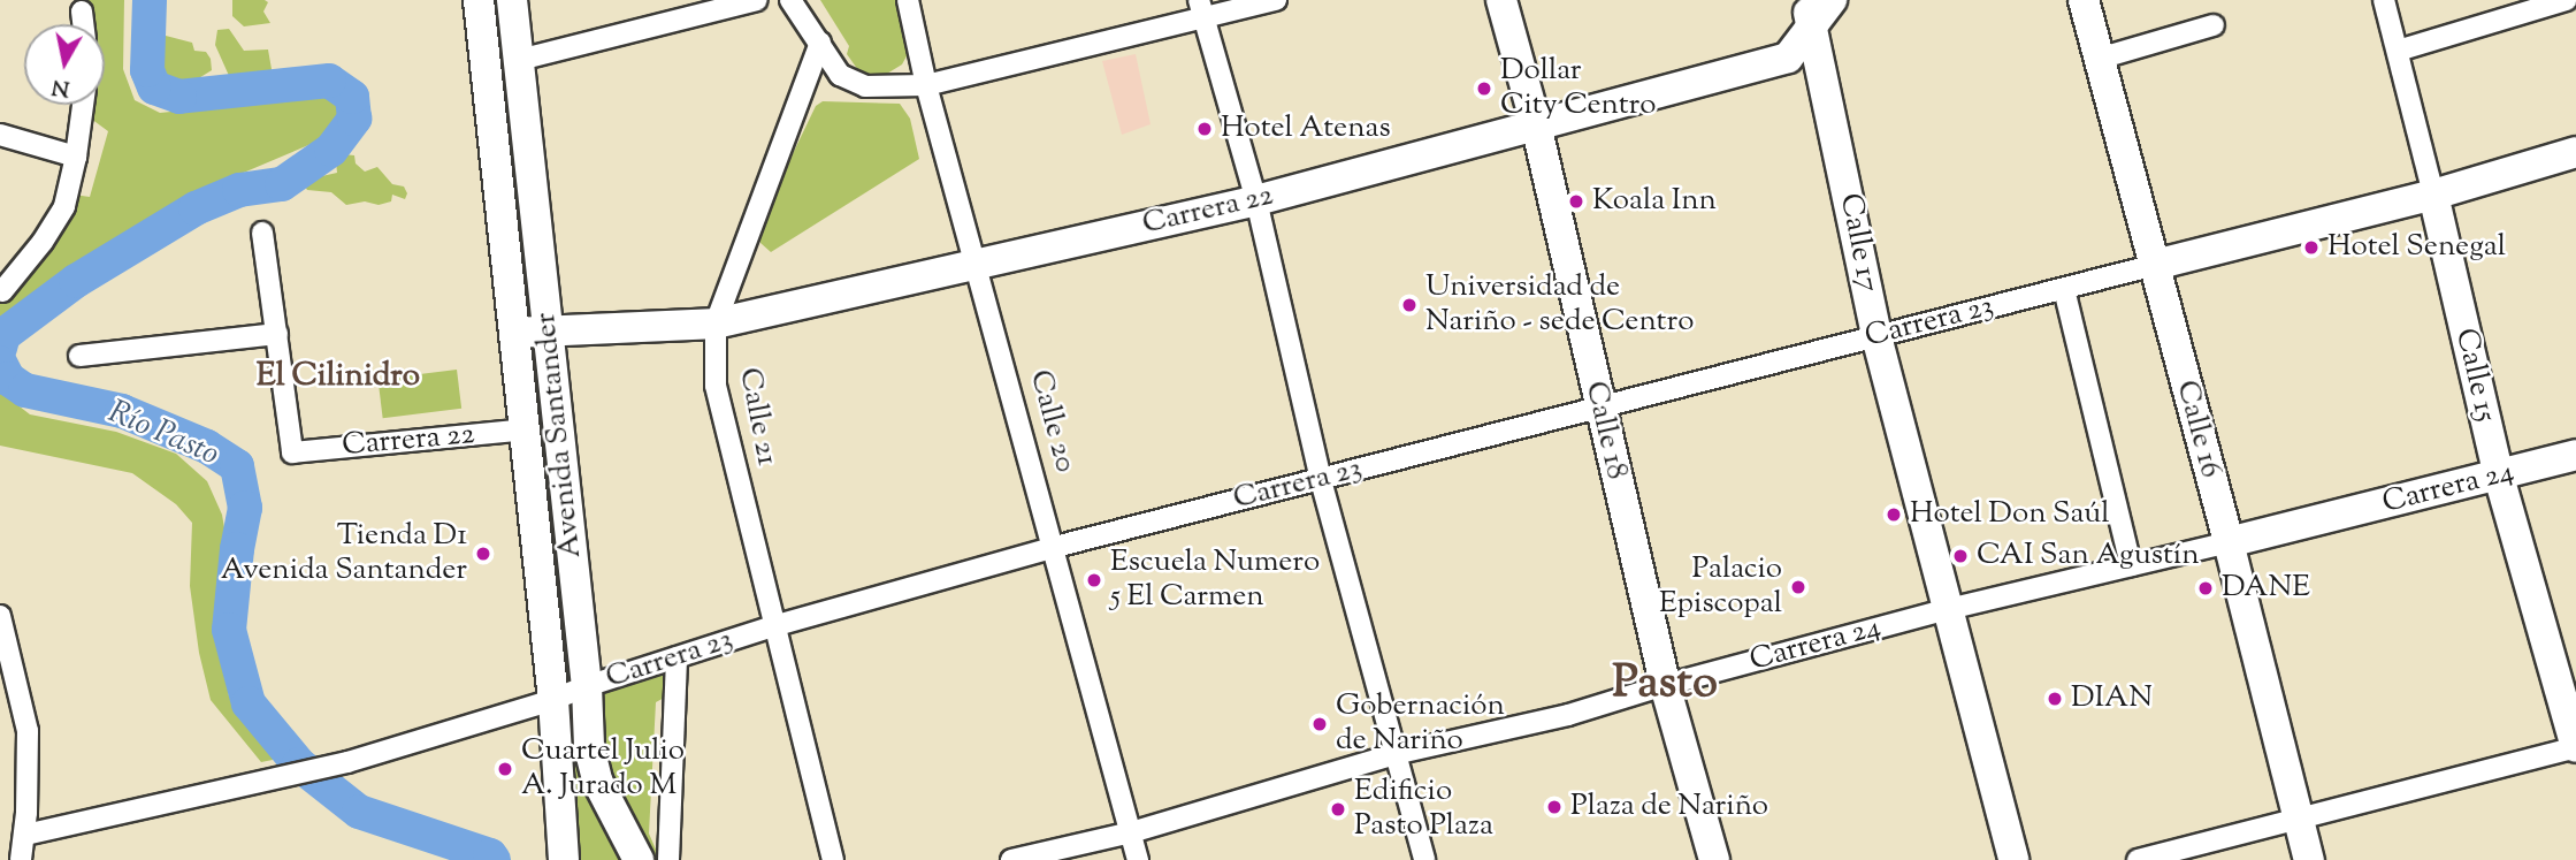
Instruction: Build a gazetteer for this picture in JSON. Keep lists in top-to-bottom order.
{
  "streets": {
    "street": [
      "Carrera 22",
      "Calle 17",
      "Carrera 23",
      "Calle 15",
      "Calle 21",
      "Calle 20",
      "Calle 16",
      "Calle 18",
      "Avenida Santander",
      "Carrera 24"
    ]
  },
  "crossings": [
    ["Carrera 22", "Calle 17"],
    ["Carrera 22", "Calle 21"],
    ["Carrera 22", "Calle 20"],
    ["Carrera 22", "Calle 18"],
    ["Carrera 22", "Avenida Santander"],
    ["Calle 17", "Carrera 23"],
    ["Calle 17", "Carrera 24"],
    ["Carrera 23", "Calle 15"],
    ["Carrera 23", "Calle 21"],
    ["Carrera 23", "Calle 20"],
    ["Carrera 23", "Calle 16"],
    ["Carrera 23", "Calle 18"],
    ["Carrera 23", "Avenida Santander"],
    ["Calle 15", "Carrera 24"],
    ["Calle 20", "Carrera 24"],
    ["Calle 16", "Carrera 24"],
    ["Calle 18", "Carrera 24"]
  ],
  "districts": ["El Cilinidro", "Pasto"],
  "water": ["Río Pasto"],
  "places": [
    "Dollar City Centro",
    "Hotel Atenas",
    "Koala Inn",
    "Hotel Senegal",
    "Universidad de Nariño - sede Centro",
    "Hotel Don Saúl",
    "Tienda D1 Avenida Santander",
    "CAI San Agustín",
    "Escuela Numero 5 El Carmen",
    "Palacio Episcopal",
    "DANE",
    "DIAN",
    "Gobernación de Nariño",
    "Cuartel Julio A. Jurado M",
    "Plaza de Nariño",
    "Edificio Pasto Plaza"
  ],
  "north": "bottom"
}
